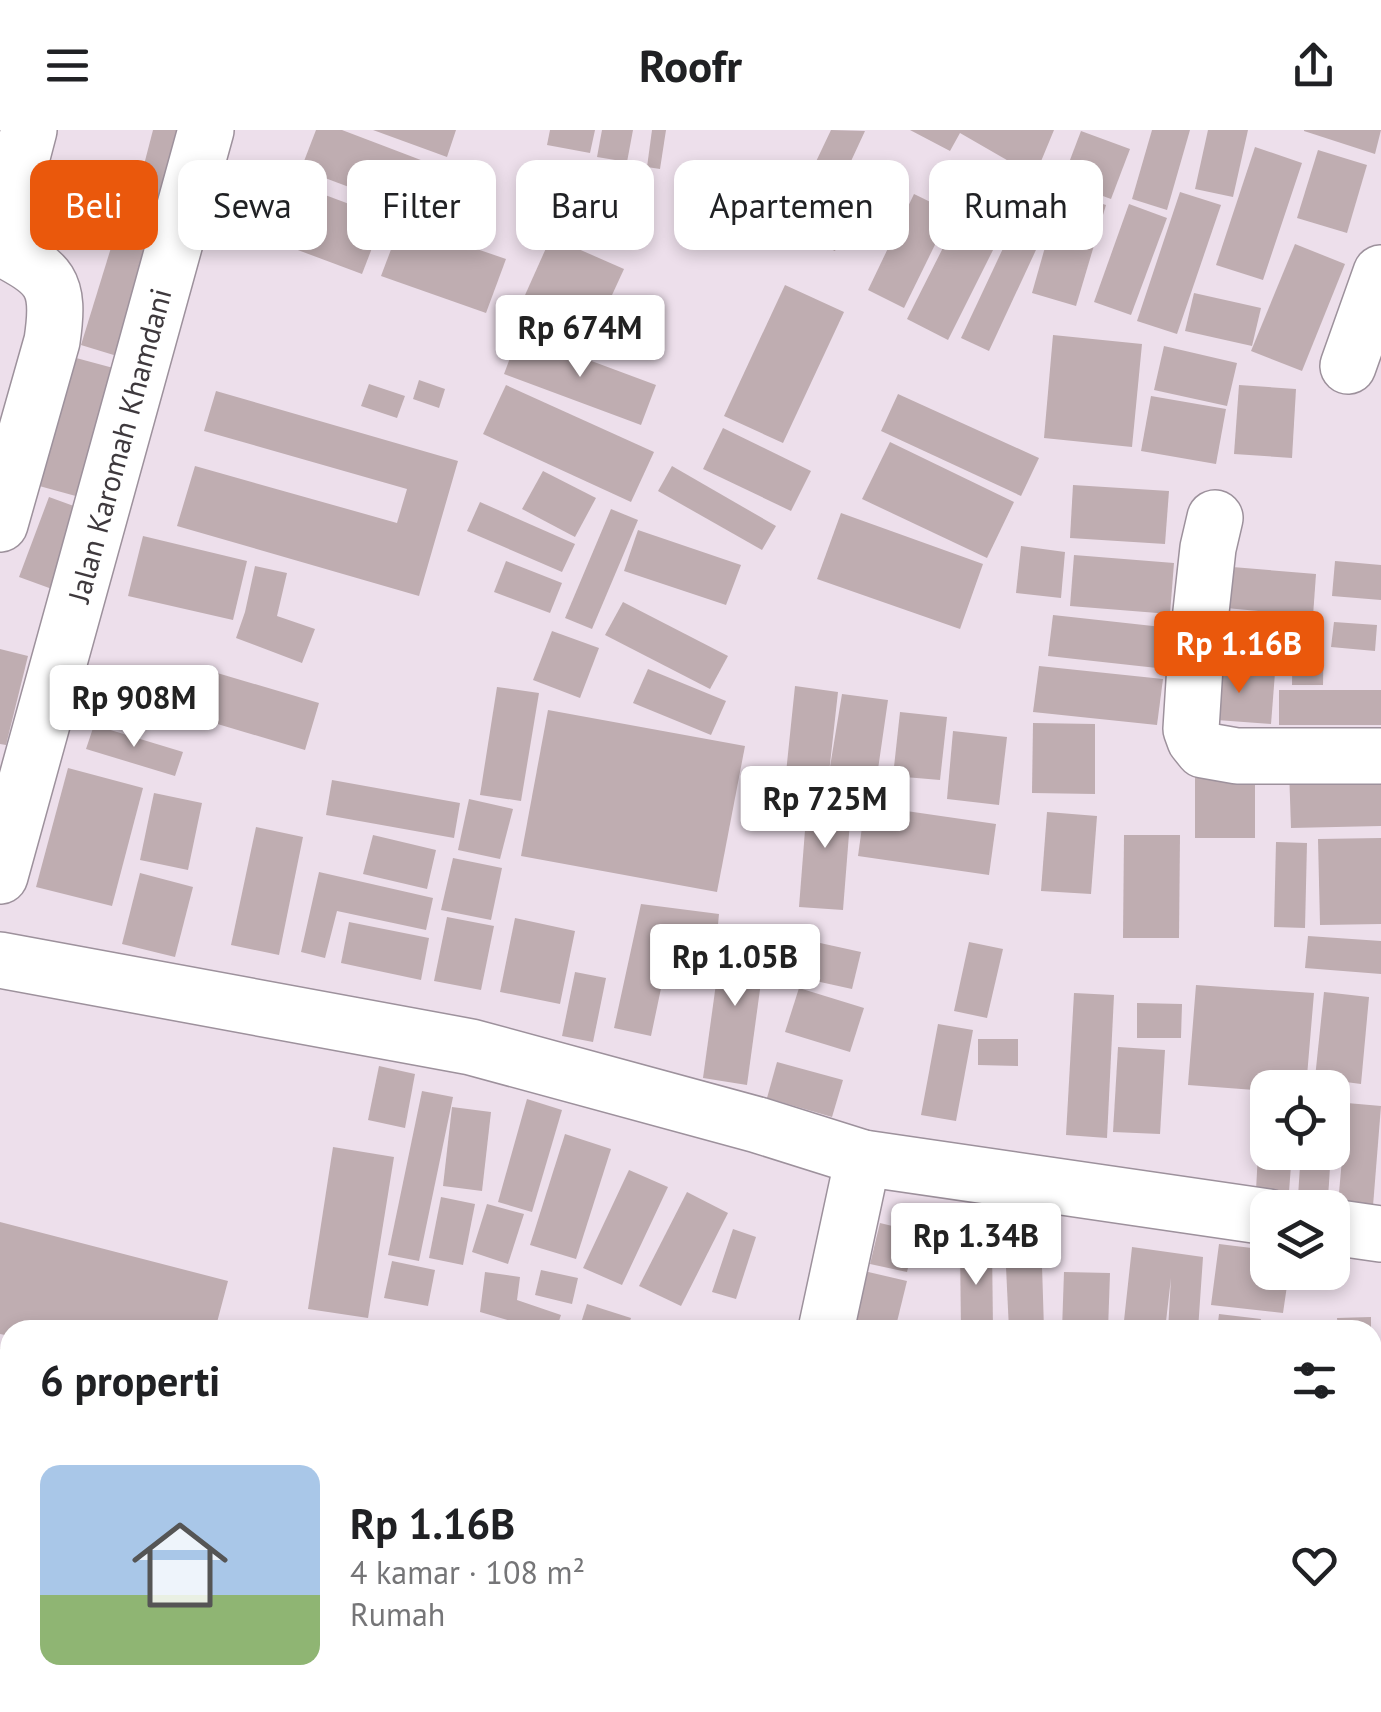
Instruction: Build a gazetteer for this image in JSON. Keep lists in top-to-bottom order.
{
  "streets": {
    "street": ["Jalan Karomah Khamdani"]
  },
  "page": {
    "header": "Roofr",
    "chip": [
      "Beli",
      "Sewa",
      "Filter",
      "Baru",
      "Apartemen",
      "Rumah"
    ],
    "price": [
      "Rp 674M",
      "Rp 1.16B",
      "Rp 908M",
      "Rp 725M",
      "Rp 1.05B",
      "Rp 1.34B"
    ],
    "heading": "6 properti",
    "list": [
      {
        "name": "Rp 1.16B",
        "note": "4 kamar · 108 m² · Rumah"
      }
    ]
  }
}
